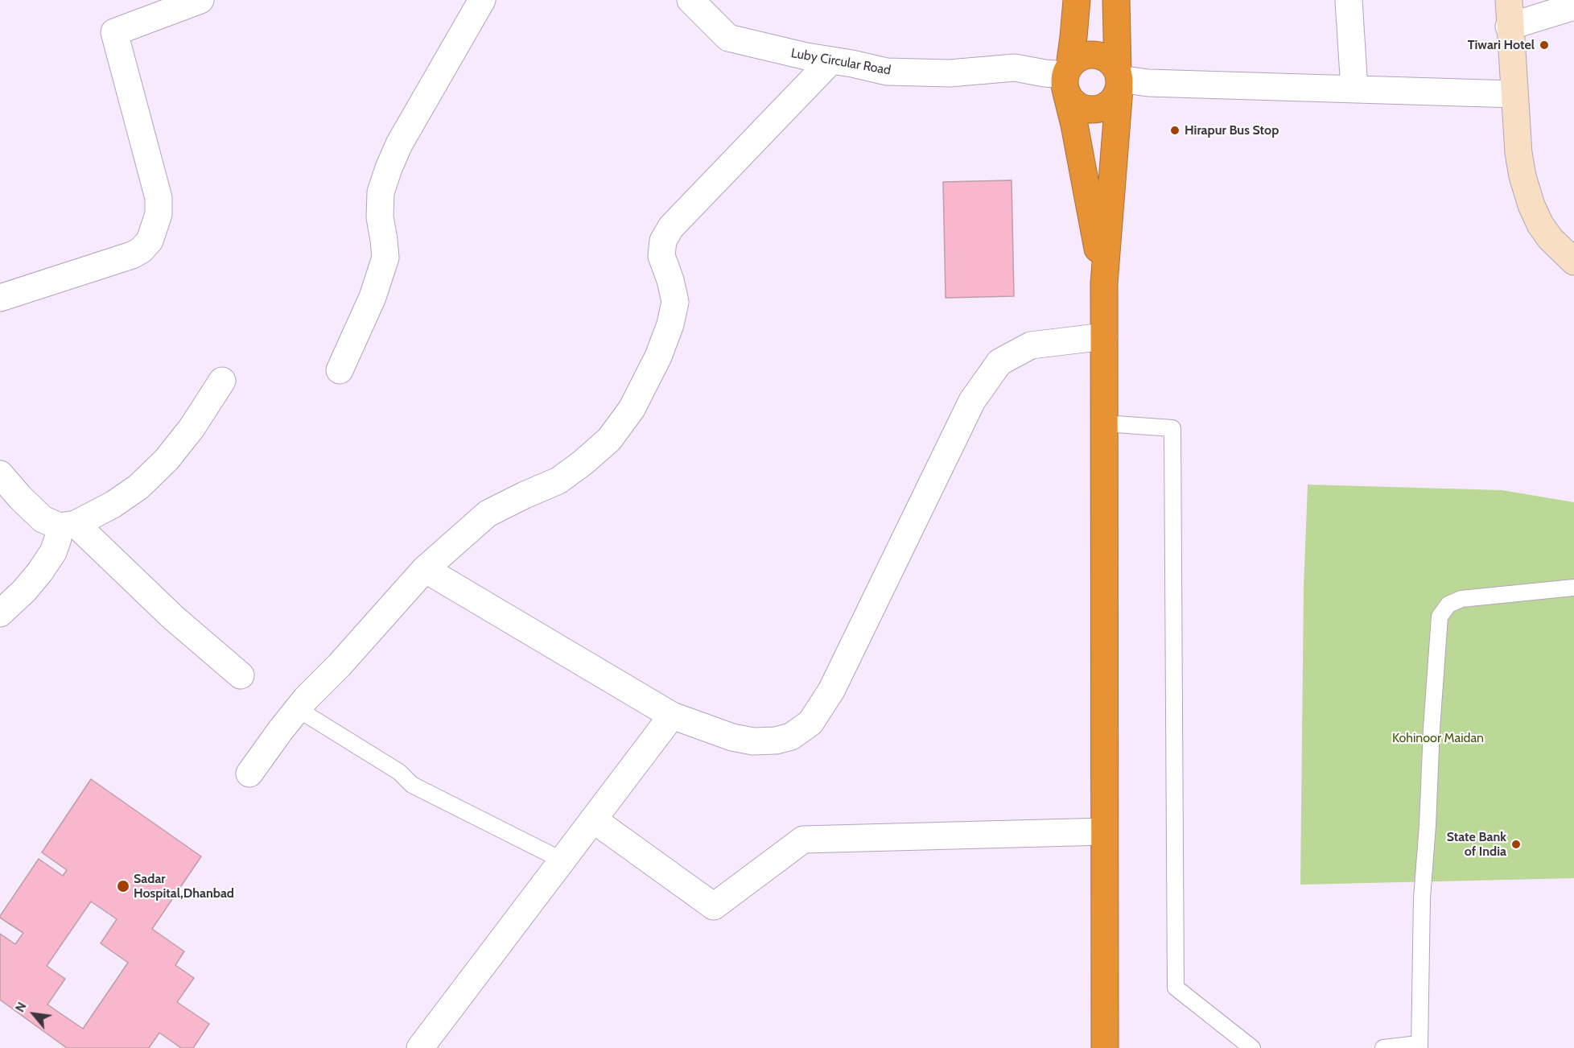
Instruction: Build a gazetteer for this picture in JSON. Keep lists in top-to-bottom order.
{
  "streets": {
    "street": ["Luby Circular Road"]
  },
  "parks": ["Kohinoor Maidan"],
  "places": [
    "Tiwari Hotel",
    "Hirapur Bus Stop",
    "State Bank of India",
    "Sadar Hospital,Dhanbad"
  ],
  "north": "top left"
}
